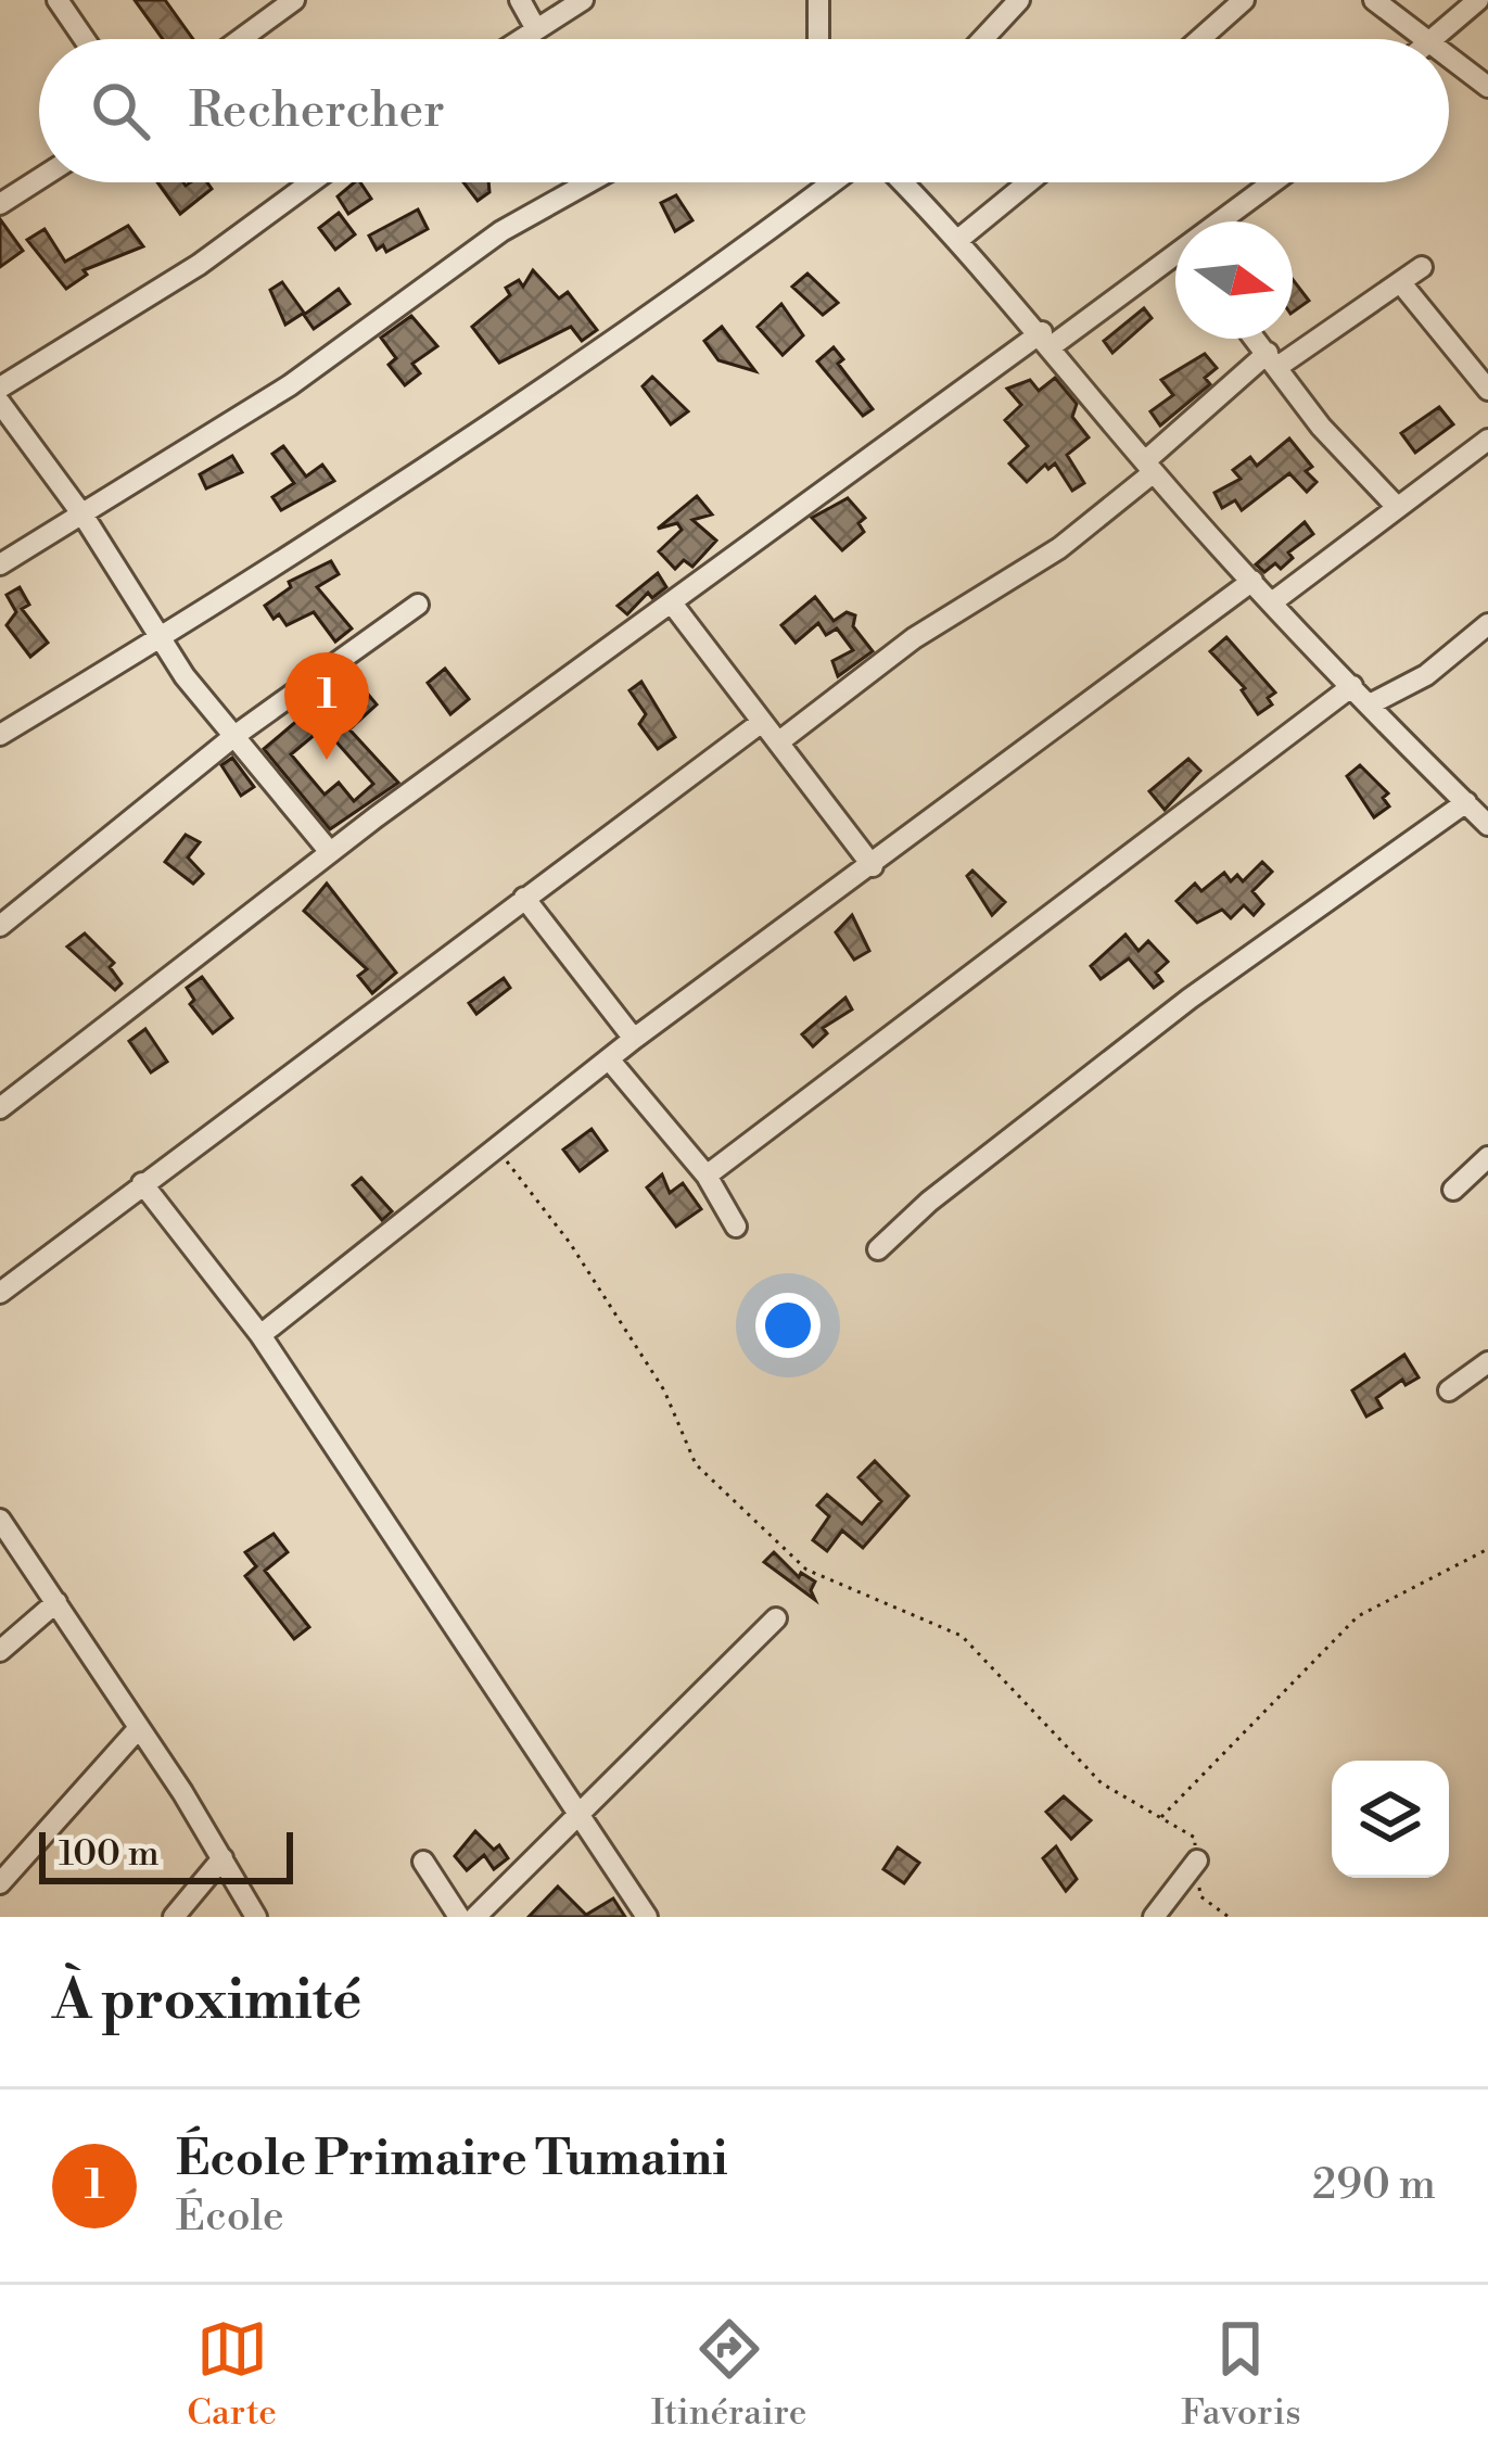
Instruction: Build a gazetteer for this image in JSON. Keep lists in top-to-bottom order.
{
  "scale_bar": "100 m",
  "north": "right",
  "page": {
    "search": "Rechercher",
    "pins": "1",
    "scale": "100 m",
    "heading": "À proximité",
    "list": [
      {
        "mark": "1",
        "name": "École Primaire Tumaini",
        "note": "École",
        "value": "290 m"
      }
    ],
    "nav": ["Carte", "Itinéraire", "Favoris"]
  }
}
